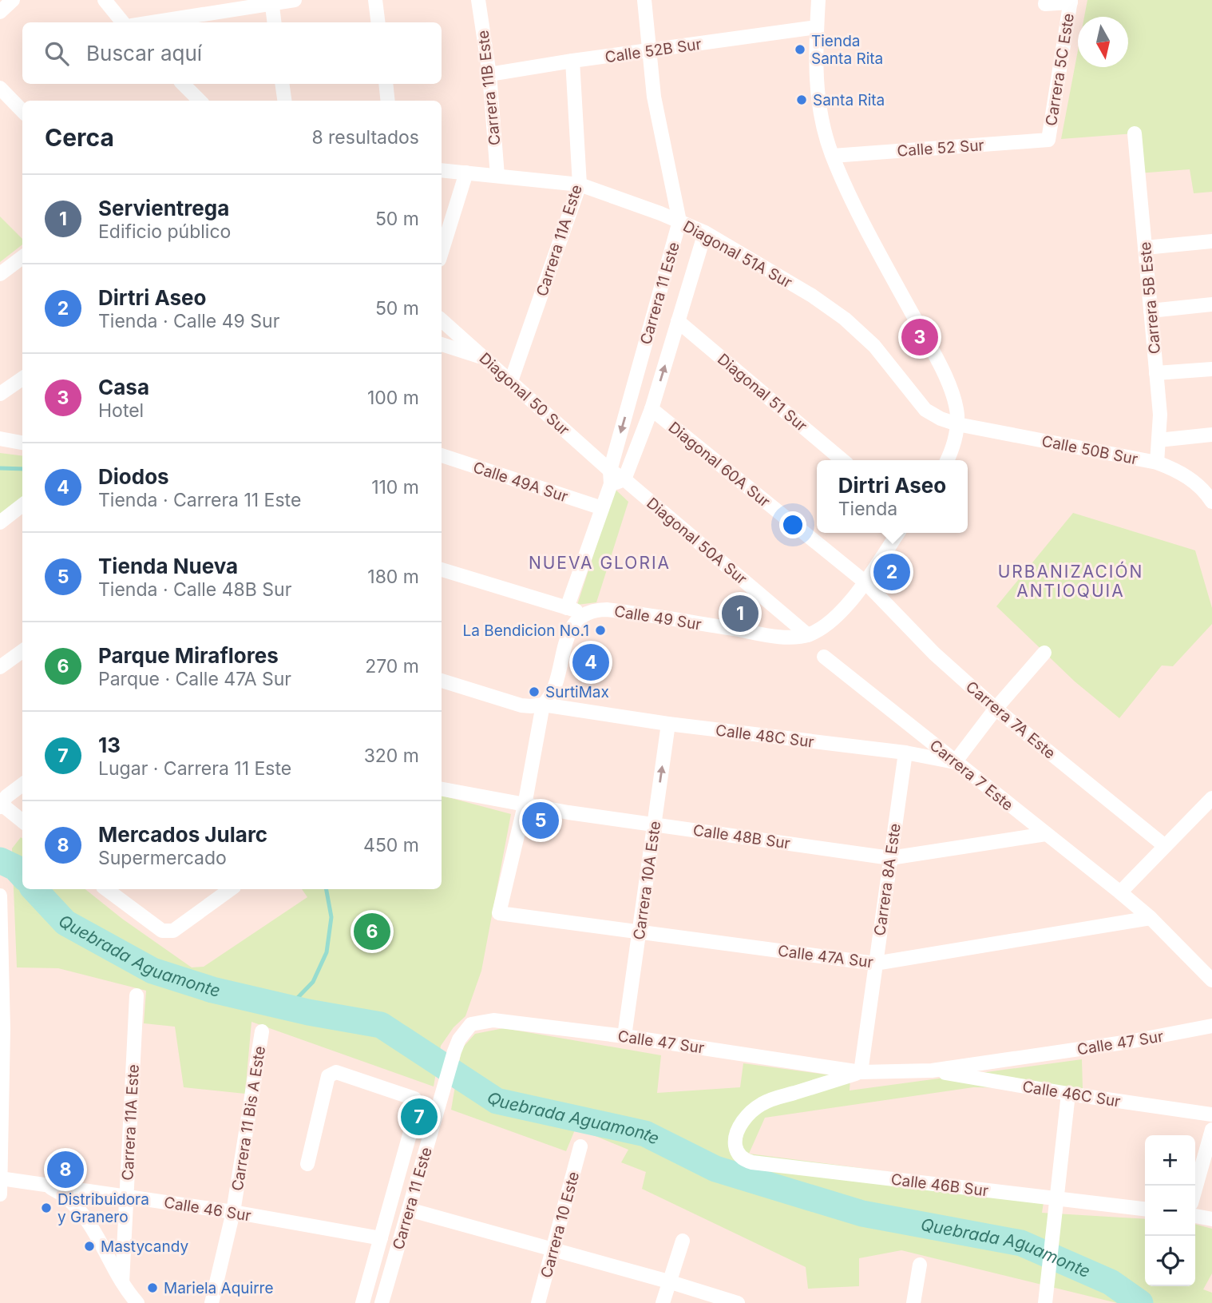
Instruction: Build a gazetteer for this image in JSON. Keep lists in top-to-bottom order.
{
  "streets": {
    "street": [
      "Calle 52B Sur",
      "Carrera 5C Este",
      "Carrera 11B Este",
      "Calle 52 Sur",
      "Carrera 11A Este",
      "Diagonal 51A Sur",
      "Carrera 11 Este",
      "Carrera 5B Este",
      "Diagonal 51 Sur",
      "Diagonal 50 Sur",
      "Calle 50B Sur",
      "Diagonal 60A Sur",
      "Calle 49A Sur",
      "Diagonal 50A Sur",
      "Calle 49 Sur",
      "Carrera 7A Este",
      "Calle 48C Sur",
      "Carrera 7 Este",
      "Calle 48B Sur",
      "Carrera 8A Este",
      "Carrera 10A Este",
      "Calle 47A Sur",
      "Calle 47 Sur",
      "Calle 46C Sur",
      "Carrera 11 Bis A Este",
      "Calle 46B Sur",
      "Calle 46 Sur",
      "Carrera 10 Este"
    ]
  },
  "crossings": [
    ["Calle 52B Sur", "Carrera 11B Este"],
    ["Calle 52B Sur", "Carrera 11A Este"],
    ["Calle 52B Sur", "Carrera 11 Este"],
    ["Carrera 5C Este", "Calle 52 Sur"],
    ["Carrera 11B Este", "Diagonal 51A Sur"],
    ["Carrera 11A Este", "Diagonal 51A Sur"],
    ["Carrera 11A Este", "Diagonal 50 Sur"],
    ["Carrera 11A Este", "Calle 46 Sur"],
    ["Diagonal 51A Sur", "Carrera 11 Este"],
    ["Diagonal 51A Sur", "Calle 50B Sur"],
    ["Carrera 11 Este", "Diagonal 50 Sur"],
    ["Carrera 11 Este", "Calle 49A Sur"],
    ["Carrera 11 Este", "Diagonal 50A Sur"],
    ["Carrera 11 Este", "Calle 49 Sur"],
    ["Carrera 11 Este", "Calle 47 Sur"],
    ["Carrera 11 Este", "Calle 46 Sur"],
    ["Carrera 5B Este", "Calle 50B Sur"],
    ["Diagonal 50 Sur", "Diagonal 50A Sur"],
    ["Diagonal 60A Sur", "Carrera 7A Este"],
    ["Diagonal 50A Sur", "Calle 49 Sur"],
    ["Calle 48C Sur", "Carrera 7 Este"],
    ["Calle 48C Sur", "Carrera 8A Este"],
    ["Calle 48C Sur", "Carrera 10A Este"],
    ["Carrera 7 Este", "Calle 48B Sur"],
    ["Calle 48B Sur", "Carrera 8A Este"],
    ["Calle 48B Sur", "Carrera 10A Este"],
    ["Calle 48B Sur", "Calle 47A Sur"],
    ["Carrera 8A Este", "Calle 47A Sur"],
    ["Carrera 8A Este", "Calle 47 Sur"],
    ["Carrera 10A Este", "Calle 47A Sur"],
    ["Carrera 10A Este", "Calle 47 Sur"],
    ["Calle 47 Sur", "Calle 46C Sur"],
    ["Calle 47 Sur", "Calle 46B Sur"],
    ["Carrera 11 Bis A Este", "Calle 46 Sur"]
  ],
  "districts": ["NUEVA GLORIA", "URBANIZACIÓN ANTIOQUIA"],
  "water": ["Quebrada Aguamonte"],
  "places": [
    "Tienda Santa Rita",
    "Santa Rita",
    "La Bendicion No.1",
    "SurtiMax",
    "Distribuidora y Granero",
    "Mastycandy",
    "Mariela Aquirre"
  ],
  "north": "bottom",
  "page": {
    "search": "Buscar aquí",
    "heading": ["Cerca", "8 resultados"],
    "list": [
      {
        "mark": "1",
        "name": "Servientrega",
        "note": "Edificio público",
        "value": "50 m"
      },
      {
        "mark": "2",
        "name": "Dirtri Aseo",
        "note": "Tienda · Calle 49 Sur",
        "value": "50 m"
      },
      {
        "mark": "3",
        "name": "Casa",
        "note": "Hotel",
        "value": "100 m"
      },
      {
        "mark": "4",
        "name": "Diodos",
        "note": "Tienda · Carrera 11 Este",
        "value": "110 m"
      },
      {
        "mark": "5",
        "name": "Tienda Nueva",
        "note": "Tienda · Calle 48B Sur",
        "value": "180 m"
      },
      {
        "mark": "6",
        "name": "Parque Miraflores",
        "note": "Parque · Calle 47A Sur",
        "value": "270 m"
      },
      {
        "mark": "7",
        "name": "13",
        "note": "Lugar · Carrera 11 Este",
        "value": "320 m"
      },
      {
        "mark": "8",
        "name": "Mercados Jularc",
        "note": "Supermercado",
        "value": "450 m"
      }
    ],
    "pins": [
      "3",
      "2",
      "1",
      "4",
      "5",
      "6",
      "7",
      "8"
    ],
    "popup": ["Dirtri Aseo", "Tienda"],
    "map_buttons": ["+", "−"]
  }
}
